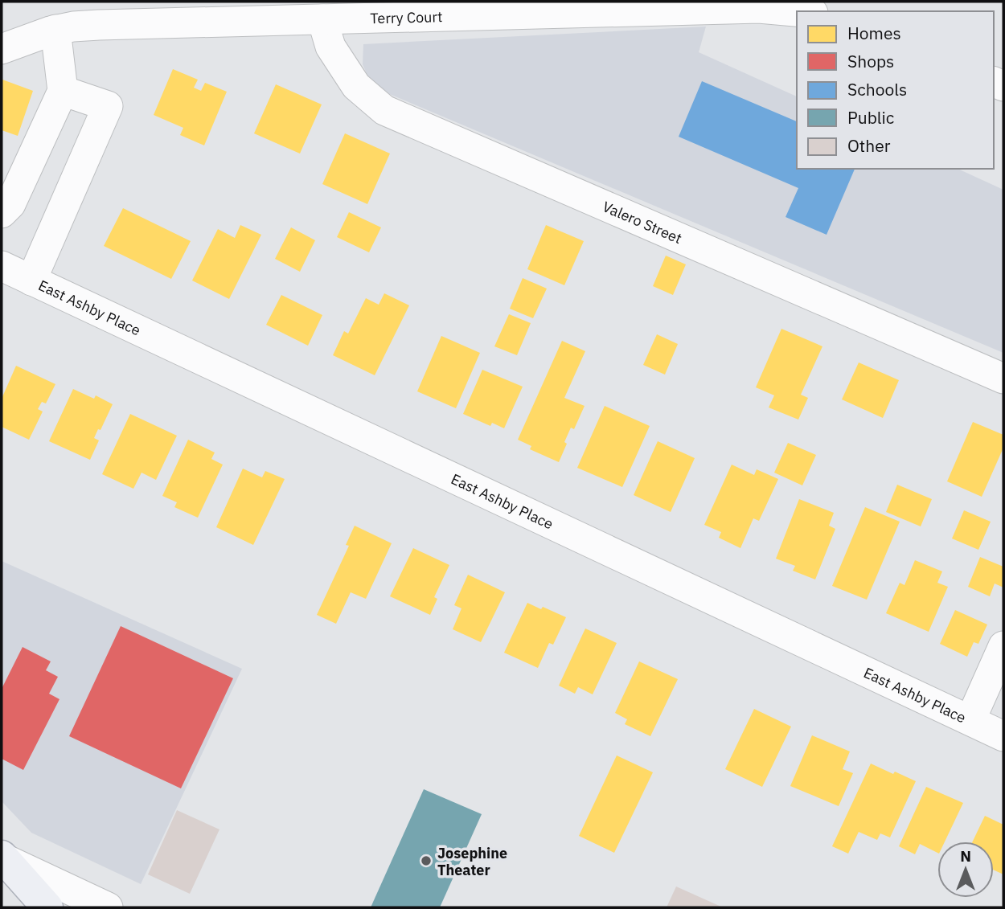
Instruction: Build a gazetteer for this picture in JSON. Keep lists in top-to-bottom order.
{
  "streets": {
    "street": ["Terry Court", "Valero Street", "East Ashby Place"]
  },
  "crossings": [
    ["Terry Court", "Valero Street"]
  ],
  "places": ["Josephine Theater"],
  "legend": [
    "Homes",
    "Shops",
    "Schools",
    "Public",
    "Other"
  ],
  "north": "top"
}
